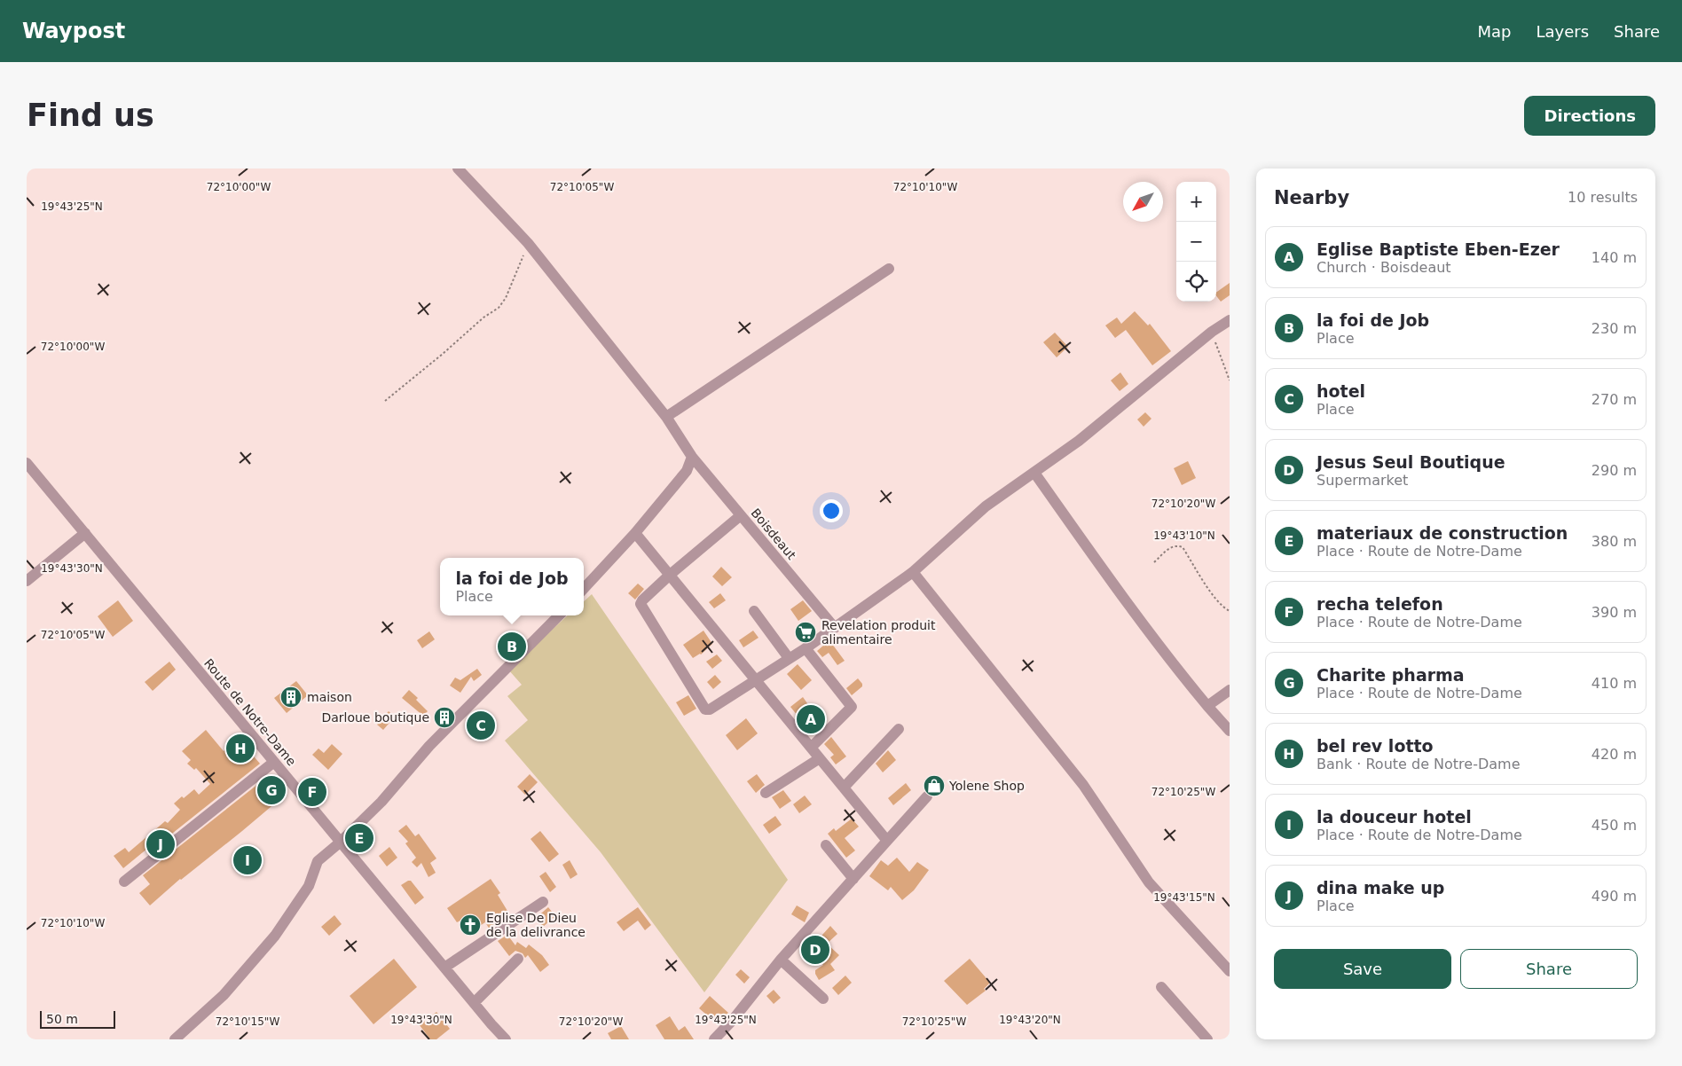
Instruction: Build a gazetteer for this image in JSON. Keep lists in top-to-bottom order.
{
  "streets": {
    "street": ["Boisdeaut", "Route de Notre-Dame"]
  },
  "places": {
    "supermarket": ["Revelation produit alimentaire"],
    "building": ["maison", "Darloue boutique"],
    "shop": ["Yolene Shop"],
    "church": ["Eglise De Dieu de la delivrance"]
  },
  "scale_bar": "50 m",
  "north": "bottom left",
  "page": {
    "header": "Waypost",
    "nav": ["Map", "Layers", "Share"],
    "buttons": [
      "Directions",
      ["Save", "Share"]
    ],
    "title": "Find us",
    "heading": ["Nearby", "10 results"],
    "map_buttons": ["+", "−"],
    "list": [
      {
        "mark": "A",
        "name": "Eglise Baptiste Eben-Ezer",
        "note": "Church · Boisdeaut",
        "value": "140 m"
      },
      {
        "mark": "B",
        "name": "la foi de Job",
        "note": "Place",
        "value": "230 m"
      },
      {
        "mark": "C",
        "name": "hotel",
        "note": "Place",
        "value": "270 m"
      },
      {
        "mark": "D",
        "name": "Jesus Seul Boutique",
        "note": "Supermarket",
        "value": "290 m"
      },
      {
        "mark": "E",
        "name": "materiaux de construction",
        "note": "Place · Route de Notre-Dame",
        "value": "380 m"
      },
      {
        "mark": "F",
        "name": "recha telefon",
        "note": "Place · Route de Notre-Dame",
        "value": "390 m"
      },
      {
        "mark": "G",
        "name": "Charite pharma",
        "note": "Place · Route de Notre-Dame",
        "value": "410 m"
      },
      {
        "mark": "H",
        "name": "bel rev lotto",
        "note": "Bank · Route de Notre-Dame",
        "value": "420 m"
      },
      {
        "mark": "I",
        "name": "la douceur hotel",
        "note": "Place · Route de Notre-Dame",
        "value": "450 m"
      },
      {
        "mark": "J",
        "name": "dina make up",
        "note": "Place",
        "value": "490 m"
      }
    ],
    "popup": ["la foi de Job", "Place"],
    "pins": [
      "B",
      "A",
      "C",
      "H",
      "G",
      "F",
      "E",
      "J",
      "I",
      "D"
    ],
    "scale": "50 m"
  },
  "coordinates": [
    "72°10'00\"W",
    "72°10'05\"W",
    "72°10'10\"W",
    "19°43'25\"N",
    "72°10'20\"W",
    "19°43'10\"N",
    "19°43'30\"N",
    "72°10'25\"W",
    "19°43'15\"N",
    "19°43'20\"N",
    "72°10'15\"W"
  ]
}
